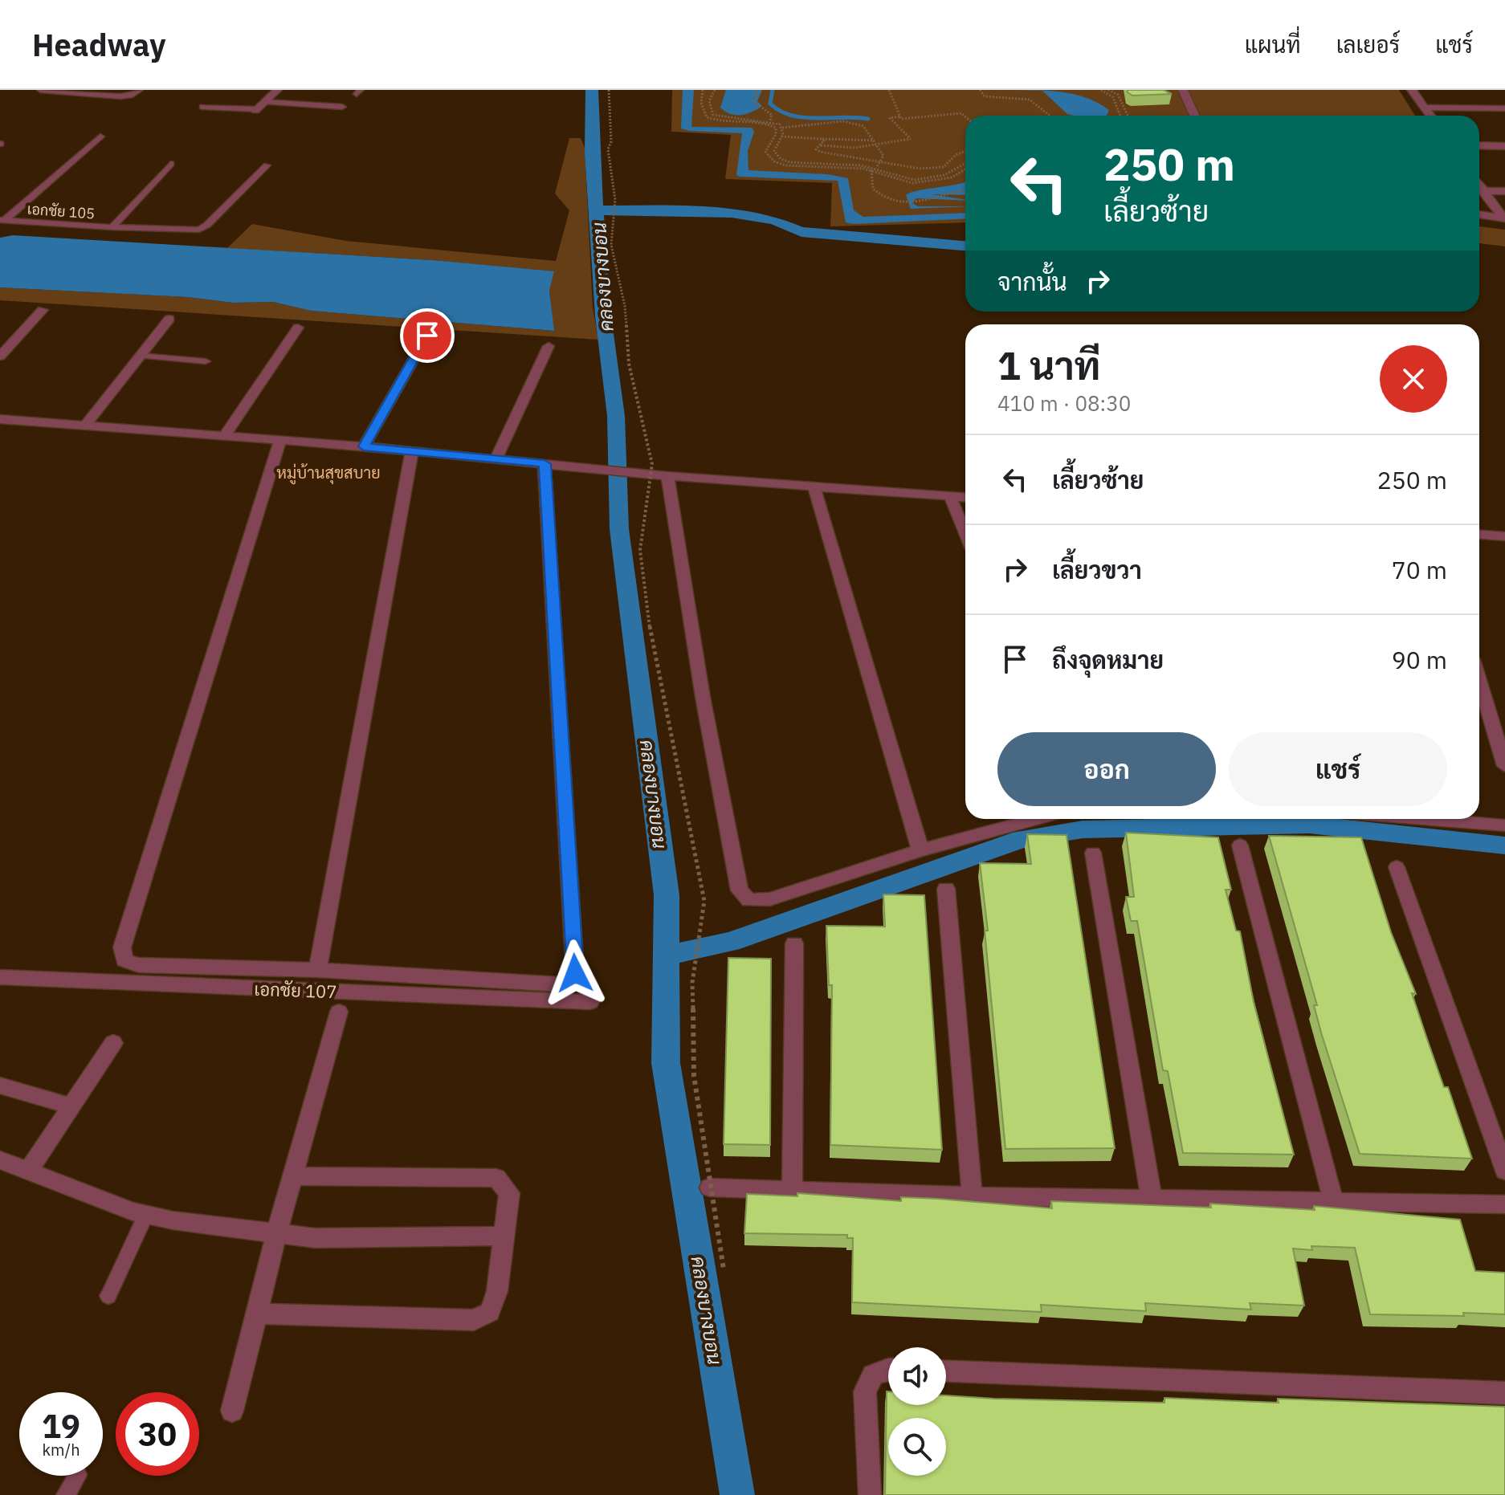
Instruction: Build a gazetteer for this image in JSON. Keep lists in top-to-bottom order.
{
  "streets": {
    "street": ["เอกชัย 107"],
    "lane": ["เอกชัย 105"]
  },
  "districts": ["หมู่บ้านสุขสบาย"],
  "water": ["คลองบางบอน"],
  "page": {
    "header": "Headway",
    "nav": ["แผนที่", "เลเยอร์", "แชร์"],
    "turn": ["250 m", "เลี้ยวซ้าย"],
    "then": "จากนั้น",
    "heading": ["1 นาที", "410 m · 08:30"],
    "list": [
      {
        "name": "เลี้ยวซ้าย",
        "value": "250 m"
      },
      {
        "name": "เลี้ยวขวา",
        "value": "70 m"
      },
      {
        "name": "ถึงจุดหมาย",
        "value": "90 m"
      }
    ],
    "buttons": ["ออก", "แชร์"],
    "speed": "19 km/h",
    "limit": "30"
  }
}
